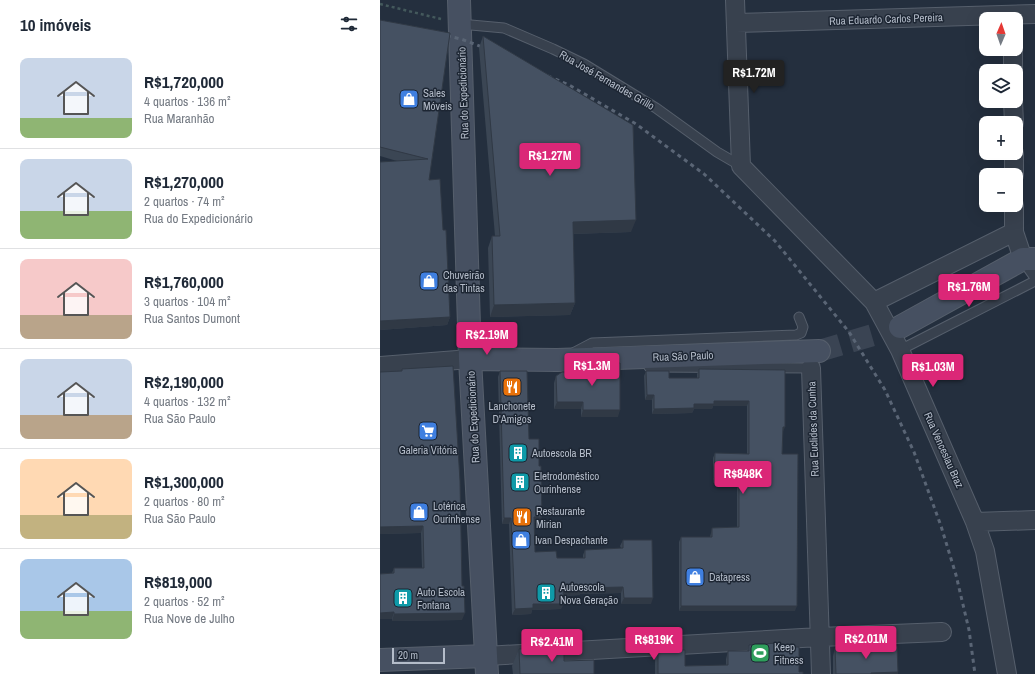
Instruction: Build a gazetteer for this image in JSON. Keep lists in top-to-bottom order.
{
  "streets": {
    "street": [
      "Rua Eduardo Carlos Pereira",
      "Rua do Expedicionário",
      "Rua São Paulo",
      "Rua Euclides da Cunha",
      "Rua Venceslau Braz"
    ],
    "lane": ["Rua José Fernandes Grillo"]
  },
  "crossings": [
    ["Rua José Fernandes Grillo", "Rua do Expedicionário"],
    ["Rua José Fernandes Grillo", "Rua Venceslau Braz"],
    ["Rua do Expedicionário", "Rua São Paulo"],
    ["Rua São Paulo", "Rua Euclides da Cunha"]
  ],
  "places": {
    "shop": [
      "Sales Móveis",
      "Chuveirão das Tintas",
      "Lotérica Ourinhense",
      "Ivan Despachante",
      "Datapress"
    ],
    "restaurant": ["Lanchonete D'Amigos", "Restaurante Mirian"],
    "supermarket": ["Galeria Vitória"],
    "building": [
      "Autoescola BR",
      "Eletrodoméstico Ourinhense",
      "Autoescola Nova Geração",
      "Auto Escola Fontana"
    ],
    "sports": ["Keep Fitness"]
  },
  "scale_bar": "20 m",
  "north": "top",
  "page": {
    "heading": "10 imóveis",
    "map_buttons": ["+", "−"],
    "list": [
      {
        "name": "R$1,720,000",
        "note": "4 quartos · 136 m² · Rua Maranhão"
      },
      {
        "name": "R$1,270,000",
        "note": "2 quartos · 74 m² · Rua do Expedicionário"
      },
      {
        "name": "R$1,760,000",
        "note": "3 quartos · 104 m² · Rua Santos Dumont"
      },
      {
        "name": "R$2,190,000",
        "note": "4 quartos · 132 m² · Rua São Paulo"
      },
      {
        "name": "R$1,300,000",
        "note": "2 quartos · 80 m² · Rua São Paulo"
      },
      {
        "name": "R$819,000",
        "note": "2 quartos · 52 m² · Rua Nove de Julho"
      }
    ],
    "price": [
      "R$1.72M",
      "R$1.27M",
      "R$1.76M",
      "R$2.19M",
      "R$1.3M",
      "R$1.03M",
      "R$848K",
      "R$2.01M",
      "R$819K",
      "R$2.41M"
    ],
    "scale": "20 m"
  }
}
